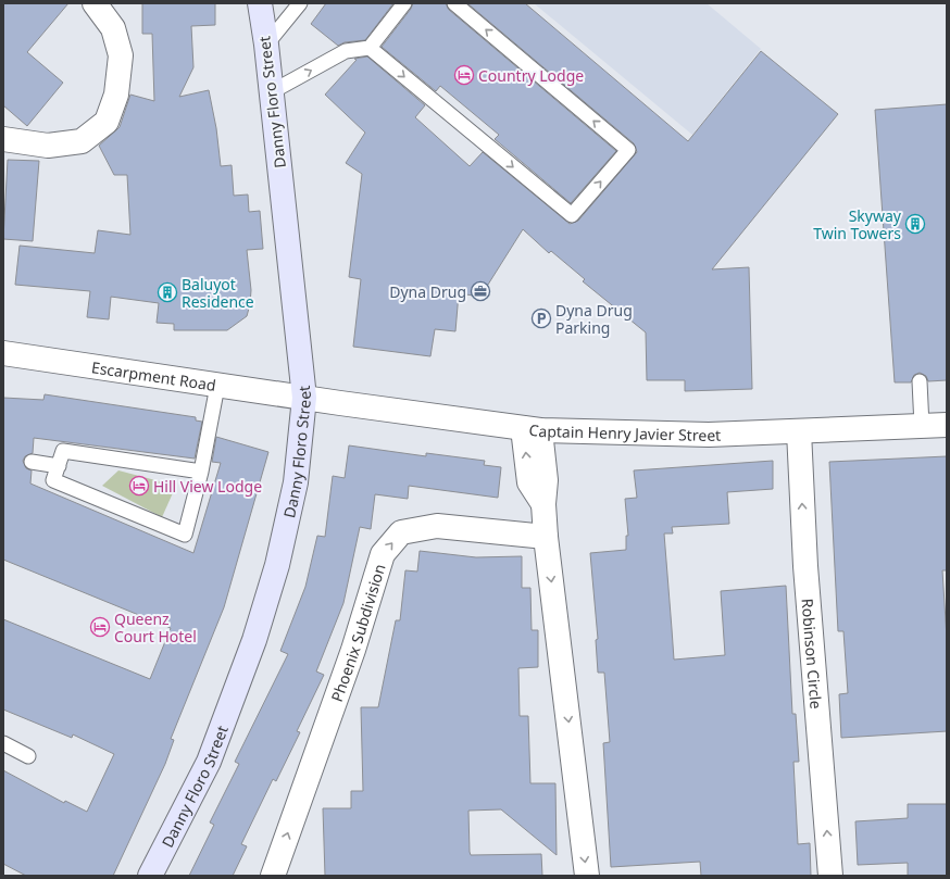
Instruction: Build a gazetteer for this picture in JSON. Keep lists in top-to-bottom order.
{
  "streets": {
    "main road": ["Danny Floro Street"],
    "street": [
      "Escarpment Road",
      "Captain Henry Javier Street",
      "Phoenix Subdivision",
      "Robinson Circle"
    ]
  },
  "crossings": [
    ["Danny Floro Street", "Escarpment Road"],
    ["Danny Floro Street", "Captain Henry Javier Street"],
    ["Escarpment Road", "Captain Henry Javier Street"],
    ["Captain Henry Javier Street", "Robinson Circle"]
  ],
  "one_way": ["Phoenix Subdivision", "Robinson Circle"],
  "places": {
    "hotel": ["Country Lodge", "Hill View Lodge", "Queenz Court Hotel"],
    "building": ["Skyway Twin Towers", "Baluyot Residence"],
    "office": ["Dyna Drug"],
    "parking": ["Dyna Drug Parking"]
  }
}
